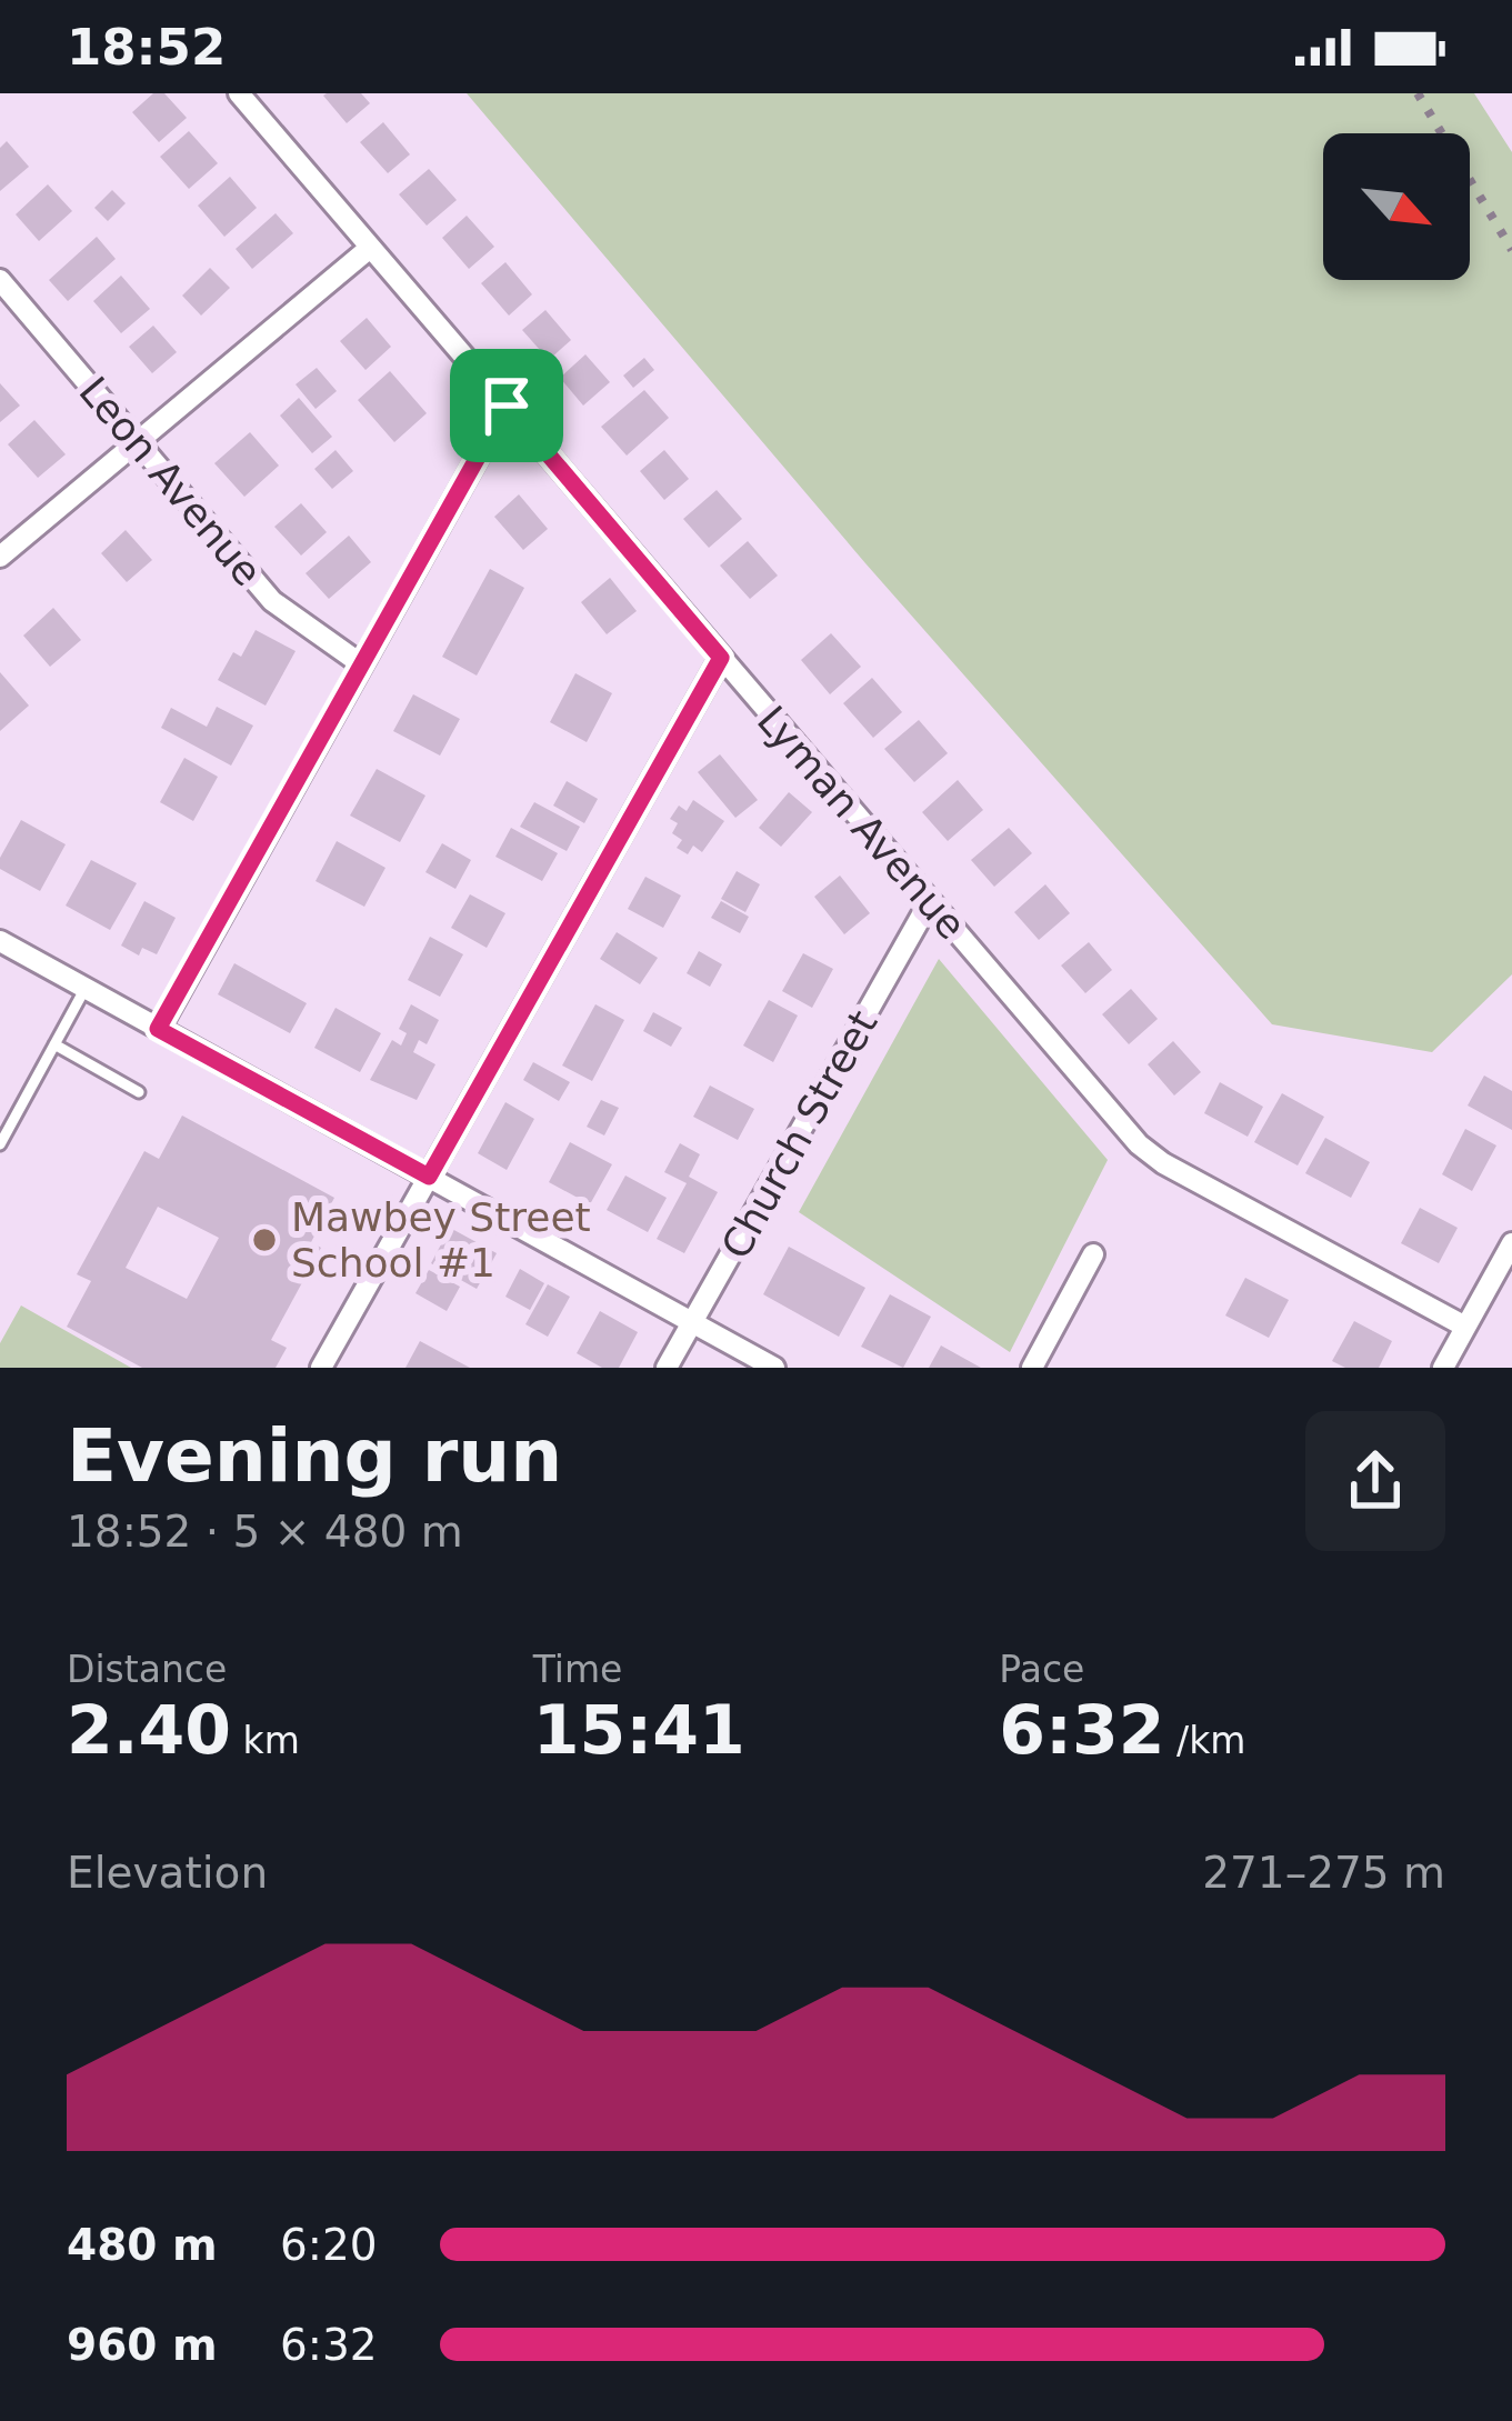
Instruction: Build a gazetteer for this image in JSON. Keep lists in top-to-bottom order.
{
  "streets": {
    "street": ["Leon Avenue", "Lyman Avenue", "Church Street"]
  },
  "crossings": [
    ["Lyman Avenue", "Church Street"]
  ],
  "places": ["Mawbey Street School #1"],
  "north": "bottom right",
  "page": {
    "status": "18:52",
    "heading": ["Evening run", "18:52 · 5 × 480 m"],
    "stats": [
      ["Distance", "2.40 km"],
      ["Time", "15:41"],
      ["Pace", "6:32 /km"]
    ],
    "chart": ["Elevation", "271–275 m"],
    "list": [
      {
        "name": "480 m",
        "note": "6:20"
      },
      {
        "name": "960 m",
        "note": "6:32"
      }
    ]
  }
}
